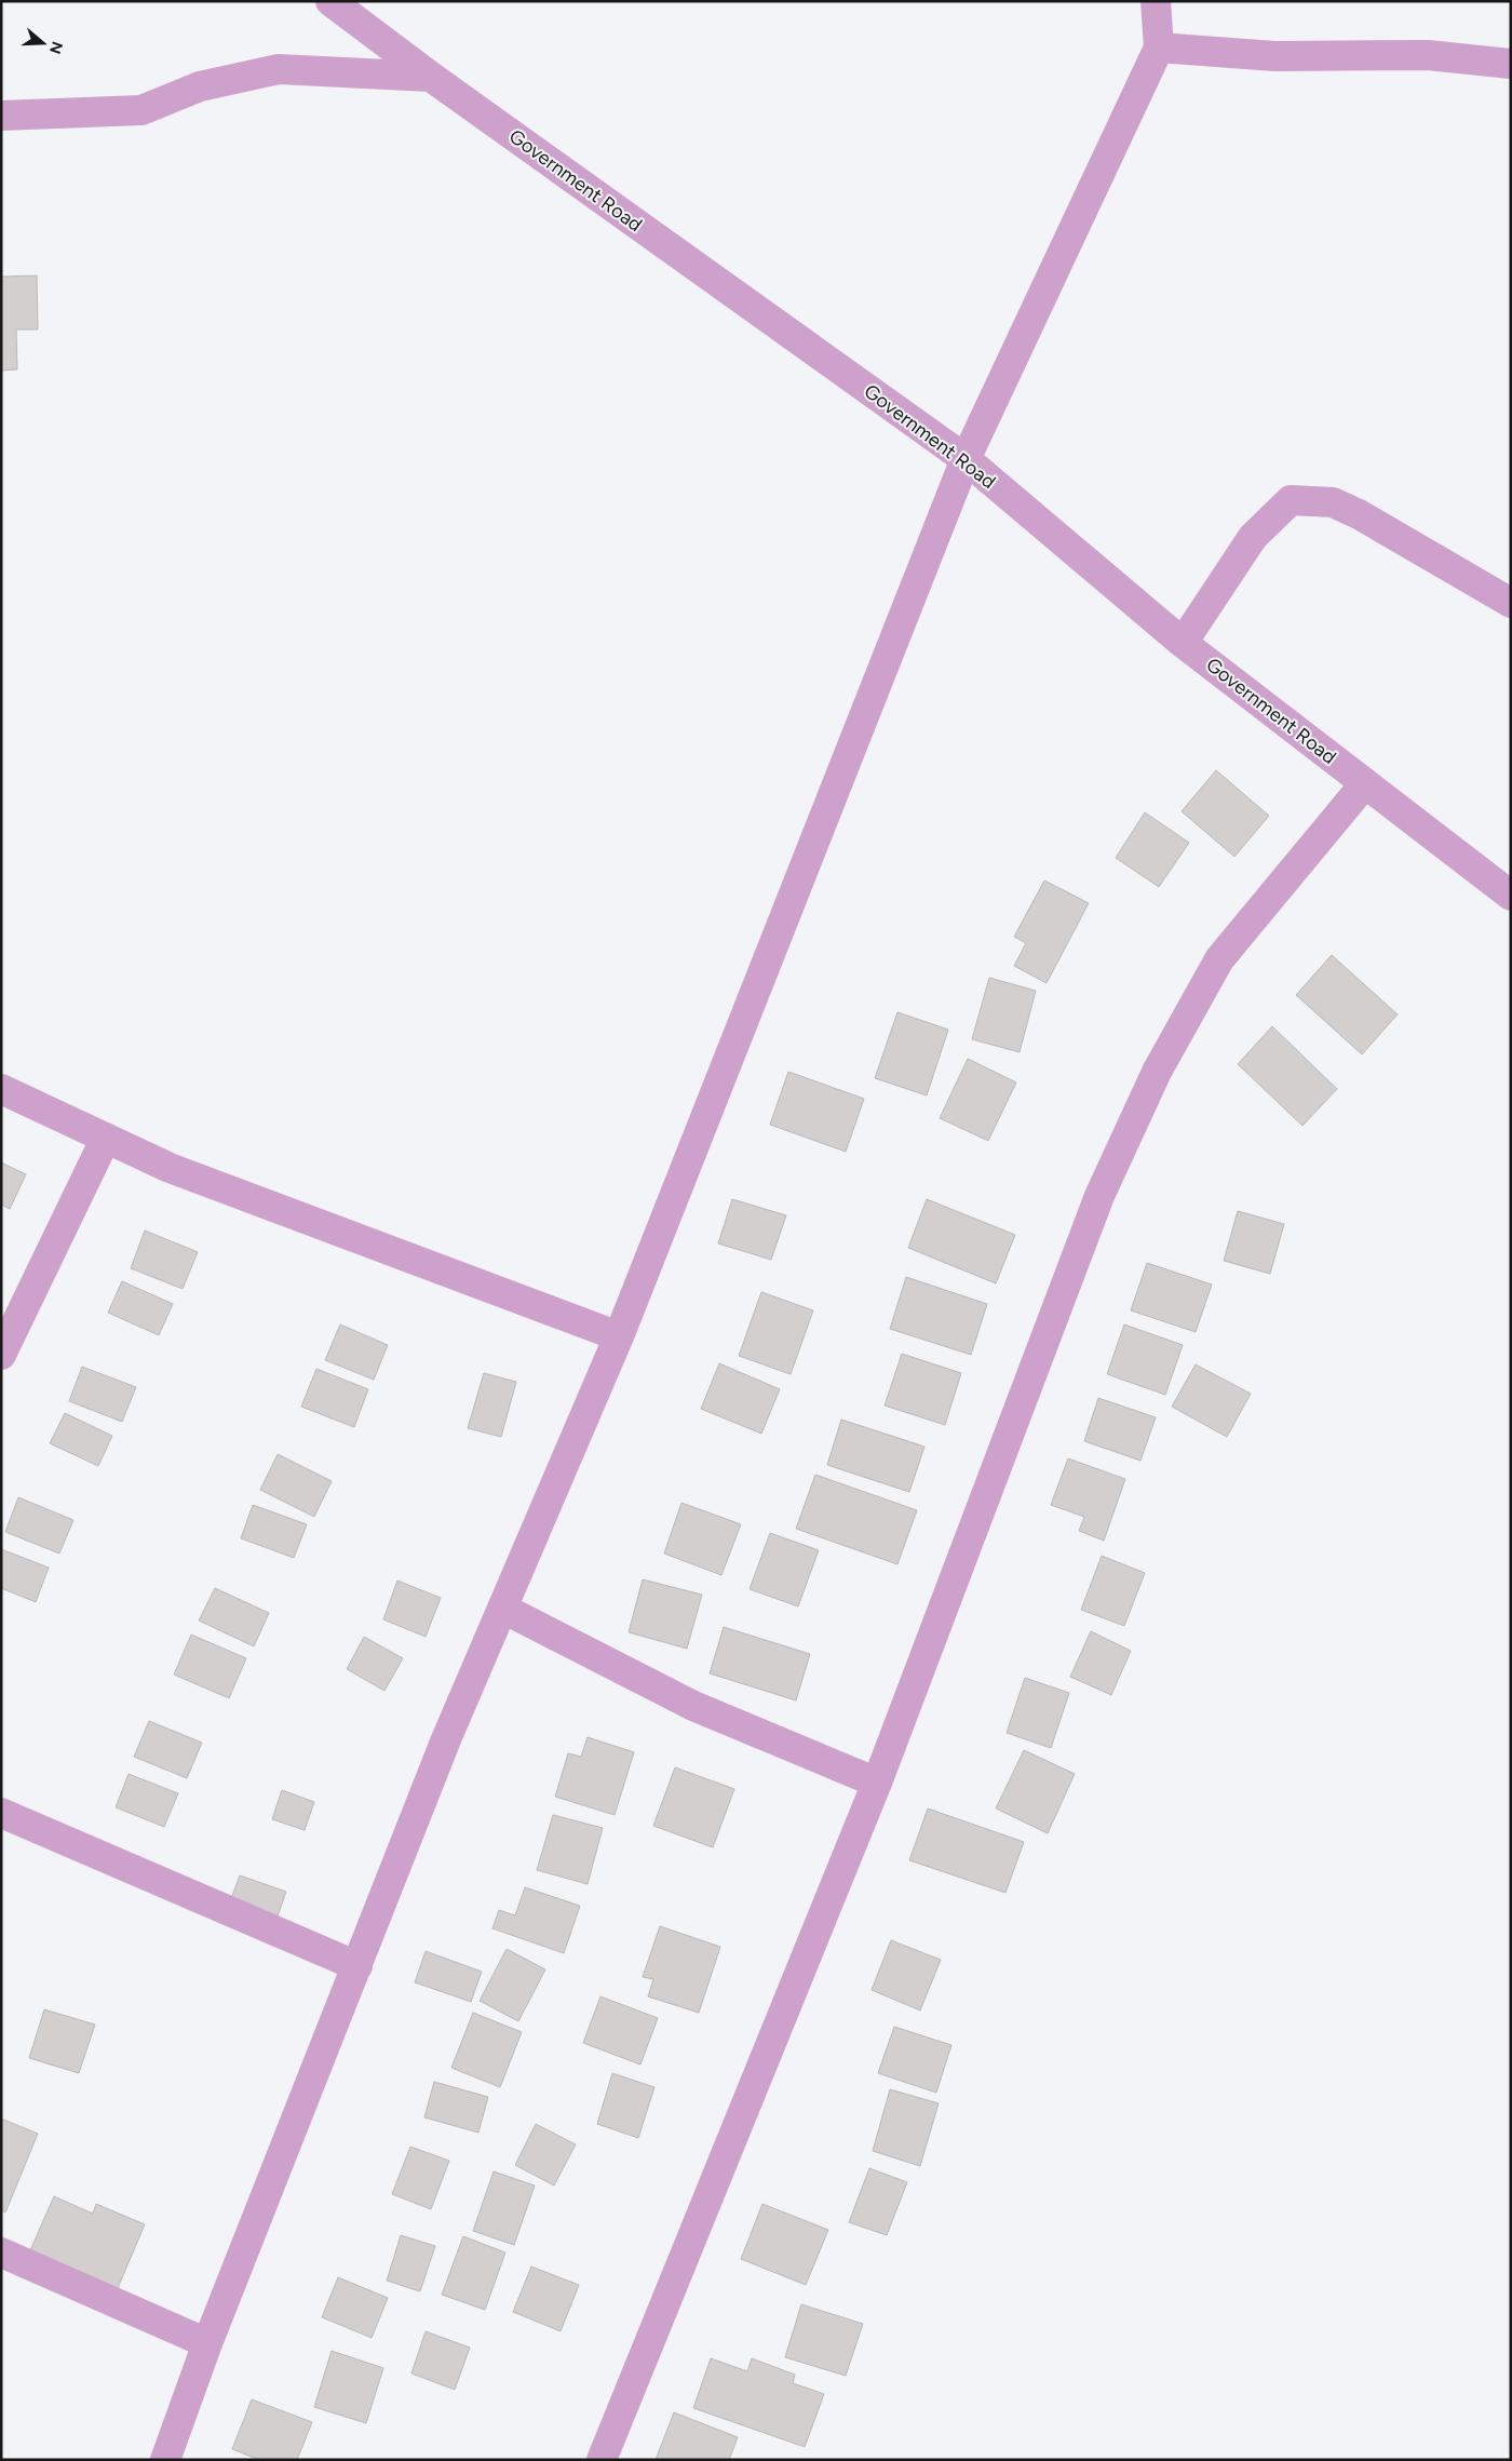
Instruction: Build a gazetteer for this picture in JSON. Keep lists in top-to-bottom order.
{
  "streets": {
    "street": ["Government Road"]
  },
  "north": "right"
}
